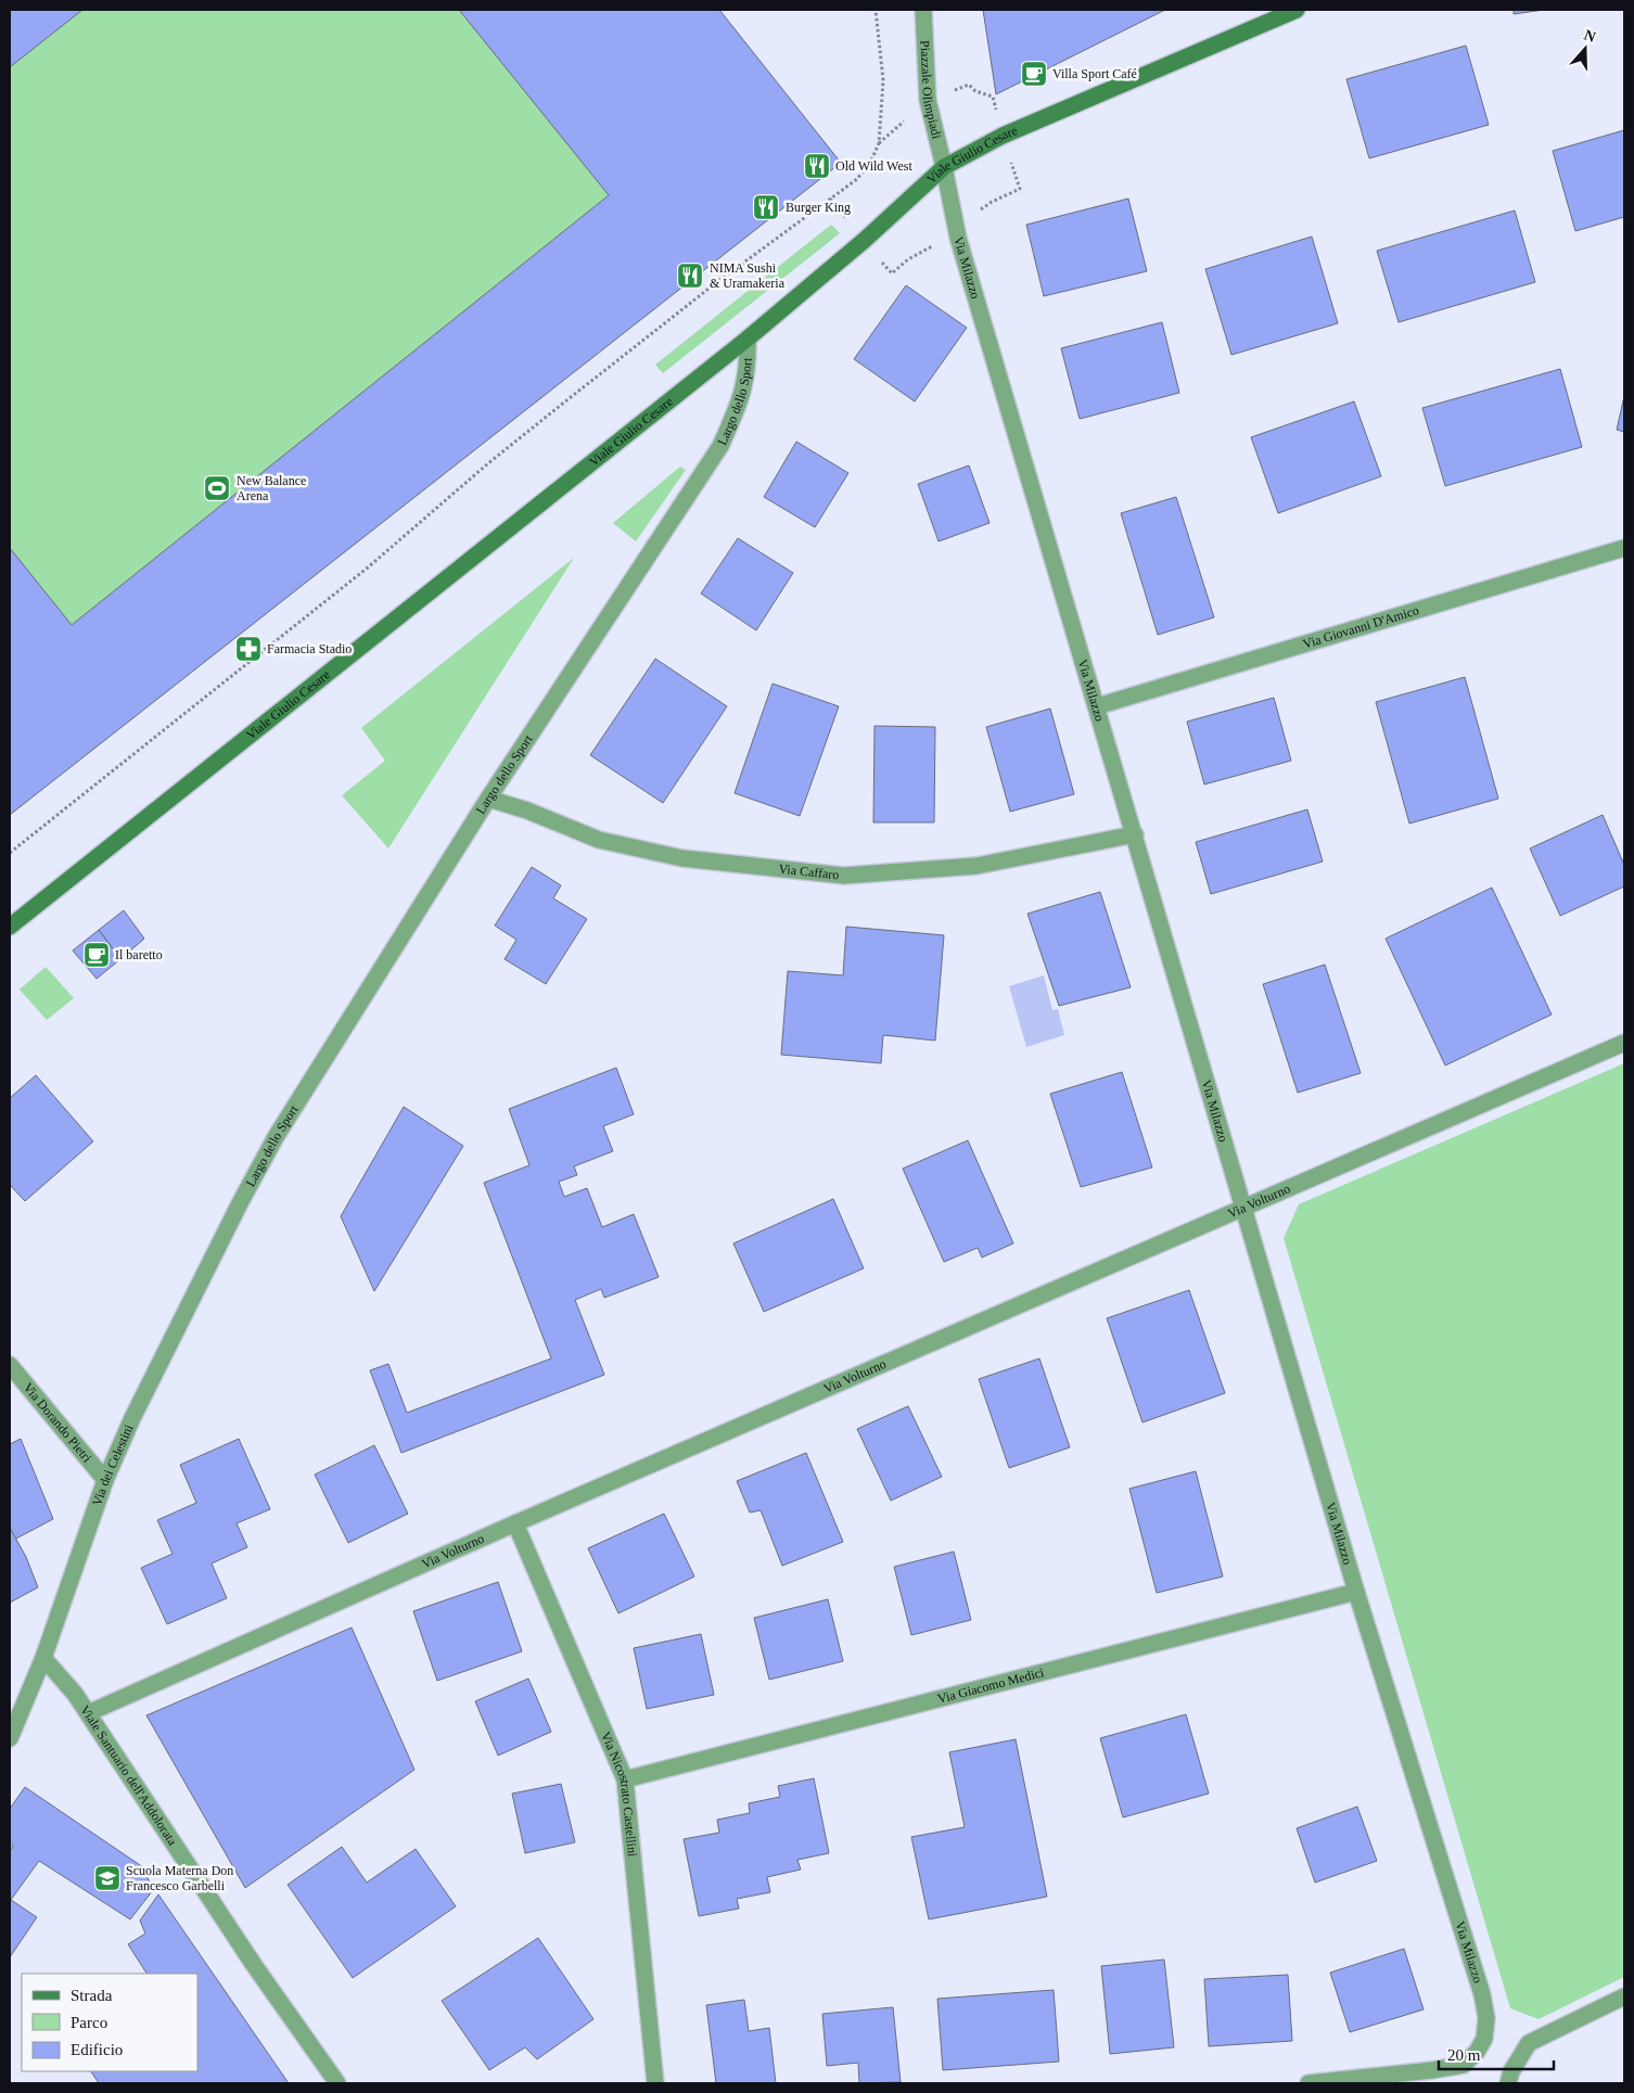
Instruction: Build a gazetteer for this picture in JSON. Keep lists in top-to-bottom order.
{
  "streets": {
    "street": [
      "Piazzale Olimpiadi",
      "Viale Giulio Cesare",
      "Via Milazzo",
      "Largo dello Sport",
      "Via Giovanni D'Amico",
      "Via Caffaro",
      "Via Volturno",
      "Via Dorando Pietri",
      "Via dei Celestini",
      "Via Giacomo Medici",
      "Viale Santuario dell'Addolorata",
      "Via Nicostrato Castellini"
    ]
  },
  "crossings": [
    ["Piazzale Olimpiadi", "Viale Giulio Cesare"],
    ["Piazzale Olimpiadi", "Via Milazzo"],
    ["Viale Giulio Cesare", "Via Milazzo"],
    ["Viale Giulio Cesare", "Largo dello Sport"],
    ["Via Milazzo", "Via Giovanni D'Amico"],
    ["Via Milazzo", "Via Caffaro"],
    ["Via Milazzo", "Via Volturno"],
    ["Via Milazzo", "Via Giacomo Medici"],
    ["Largo dello Sport", "Via Caffaro"],
    ["Largo dello Sport", "Via dei Celestini"],
    ["Via Volturno", "Viale Santuario dell'Addolorata"],
    ["Via Volturno", "Via Nicostrato Castellini"],
    ["Via Dorando Pietri", "Via dei Celestini"],
    ["Via dei Celestini", "Viale Santuario dell'Addolorata"],
    ["Via Giacomo Medici", "Via Nicostrato Castellini"]
  ],
  "places": {
    "cafe": ["Villa Sport Café", "Il baretto"],
    "restaurant": ["Old Wild West", "Burger King", "NIMA Sushi & Uramakeria"],
    "sports": ["New Balance Arena"],
    "pharmacy": ["Farmacia Stadio"],
    "school or university": ["Scuola Materna Don Francesco Garbelli"]
  },
  "legend": ["Strada", "Parco", "Edificio"],
  "scale_bar": "20 m",
  "north": "top"
}
